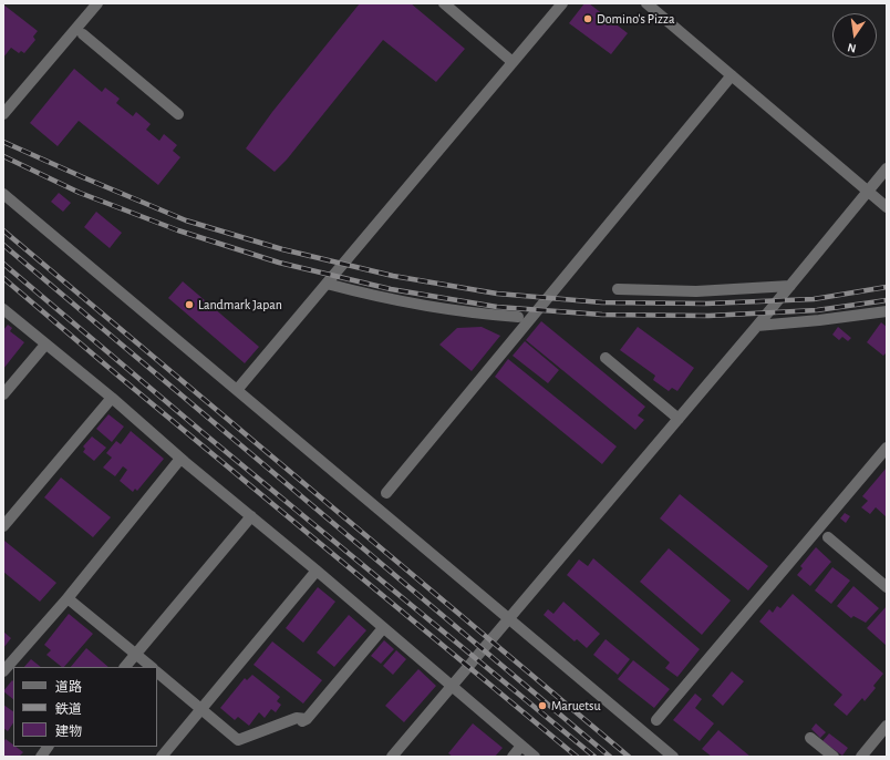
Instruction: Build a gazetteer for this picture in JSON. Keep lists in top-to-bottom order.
{
  "places": ["Domino's Pizza", "Landmark Japan", "Maruetsu"],
  "legend": ["道路", "鉄道", "建物"],
  "north": "bottom"
}
